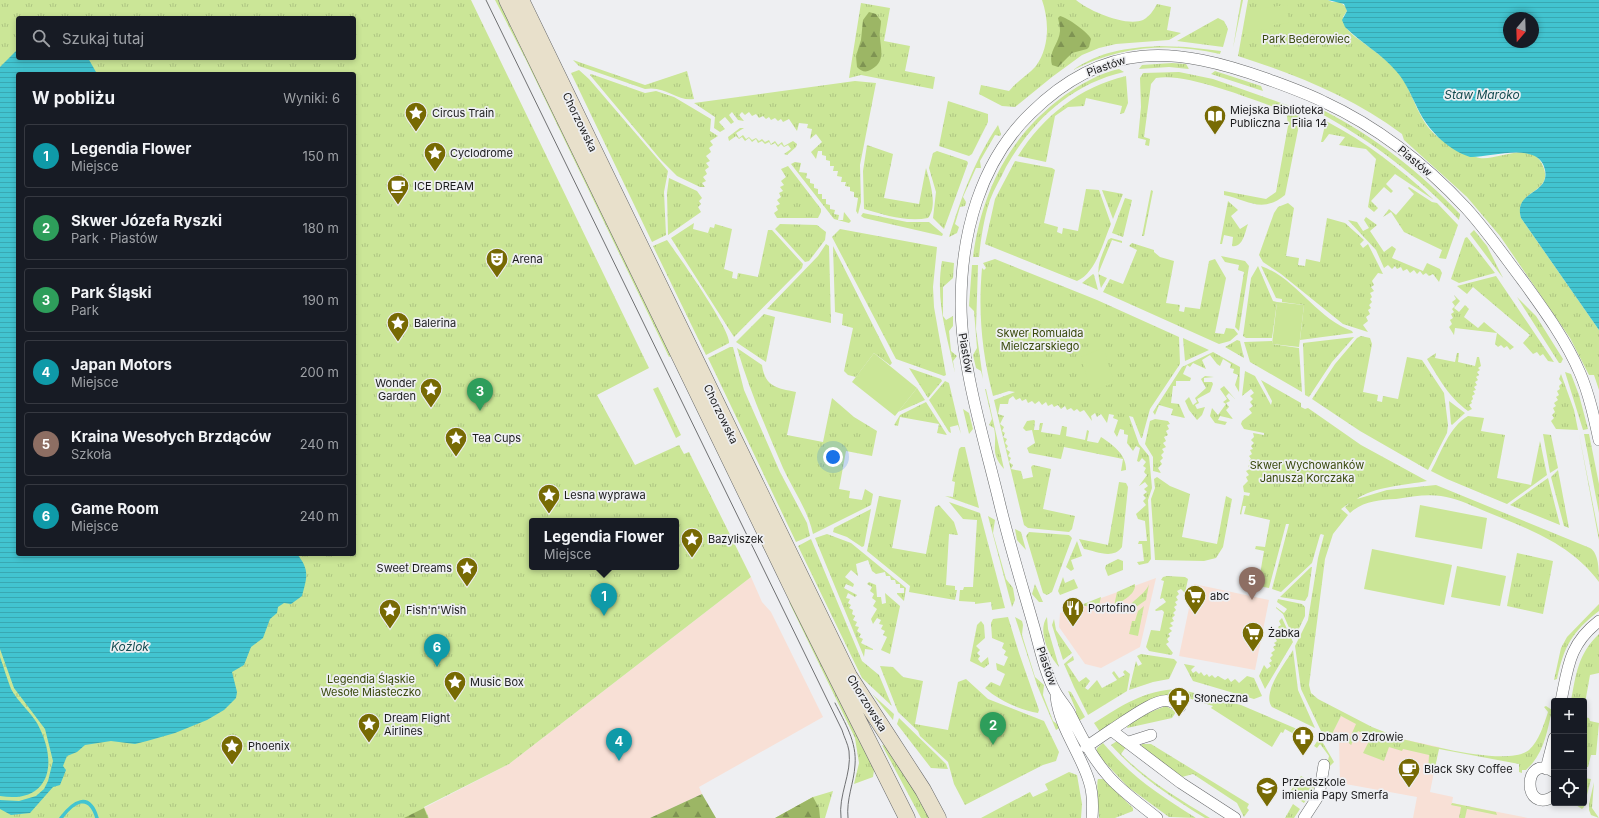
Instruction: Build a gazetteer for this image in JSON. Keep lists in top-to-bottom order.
{
  "streets": {
    "main road": ["Chorzowska"],
    "street": ["Piastów"]
  },
  "water": ["Staw Maroko", "Koźlok"],
  "parks": [
    "Park Bederowiec",
    "Skwer Romualda Mielczarskiego",
    "Skwer Wychowanków Janusza Korczaka",
    "Legendia Śląskie Wesołe Miasteczko"
  ],
  "places": {
    "place": [
      "Circus Train",
      "Cyclodrome",
      "Balerina",
      "Wonder Garden",
      "Tea Cups",
      "Lesna wyprawa",
      "Bazyliszek",
      "Sweet Dreams",
      "Fish'n'Wish",
      "Music Box",
      "Dream Flight Airlines",
      "Phoenix"
    ],
    "library": ["Miejska Biblioteka Publiczna - Filia 14"],
    "cafe": ["ICE DREAM", "Black Sky Coffee"],
    "theatre": ["Arena"],
    "supermarket": ["abc", "Żabka"],
    "restaurant": ["Portofino"],
    "pharmacy": ["Słoneczna", "Dbam o Zdrowie"],
    "school or university": ["Przedszkole imienia Papy Smerfa"]
  },
  "north": "bottom",
  "page": {
    "search": "Szukaj tutaj",
    "heading": ["W pobliżu", "Wyniki: 6"],
    "list": [
      {
        "mark": "1",
        "name": "Legendia Flower",
        "note": "Miejsce",
        "value": "150 m"
      },
      {
        "mark": "2",
        "name": "Skwer Józefa Ryszki",
        "note": "Park · Piastów",
        "value": "180 m"
      },
      {
        "mark": "3",
        "name": "Park Śląski",
        "note": "Park",
        "value": "190 m"
      },
      {
        "mark": "4",
        "name": "Japan Motors",
        "note": "Miejsce",
        "value": "200 m"
      },
      {
        "mark": "5",
        "name": "Kraina Wesołych Brzdąców",
        "note": "Szkoła",
        "value": "240 m"
      },
      {
        "mark": "6",
        "name": "Game Room",
        "note": "Miejsce",
        "value": "240 m"
      }
    ],
    "pins": [
      "3",
      "5",
      "1",
      "6",
      "2",
      "4"
    ],
    "popup": ["Legendia Flower", "Miejsce"],
    "map_buttons": ["+", "−"]
  }
}
